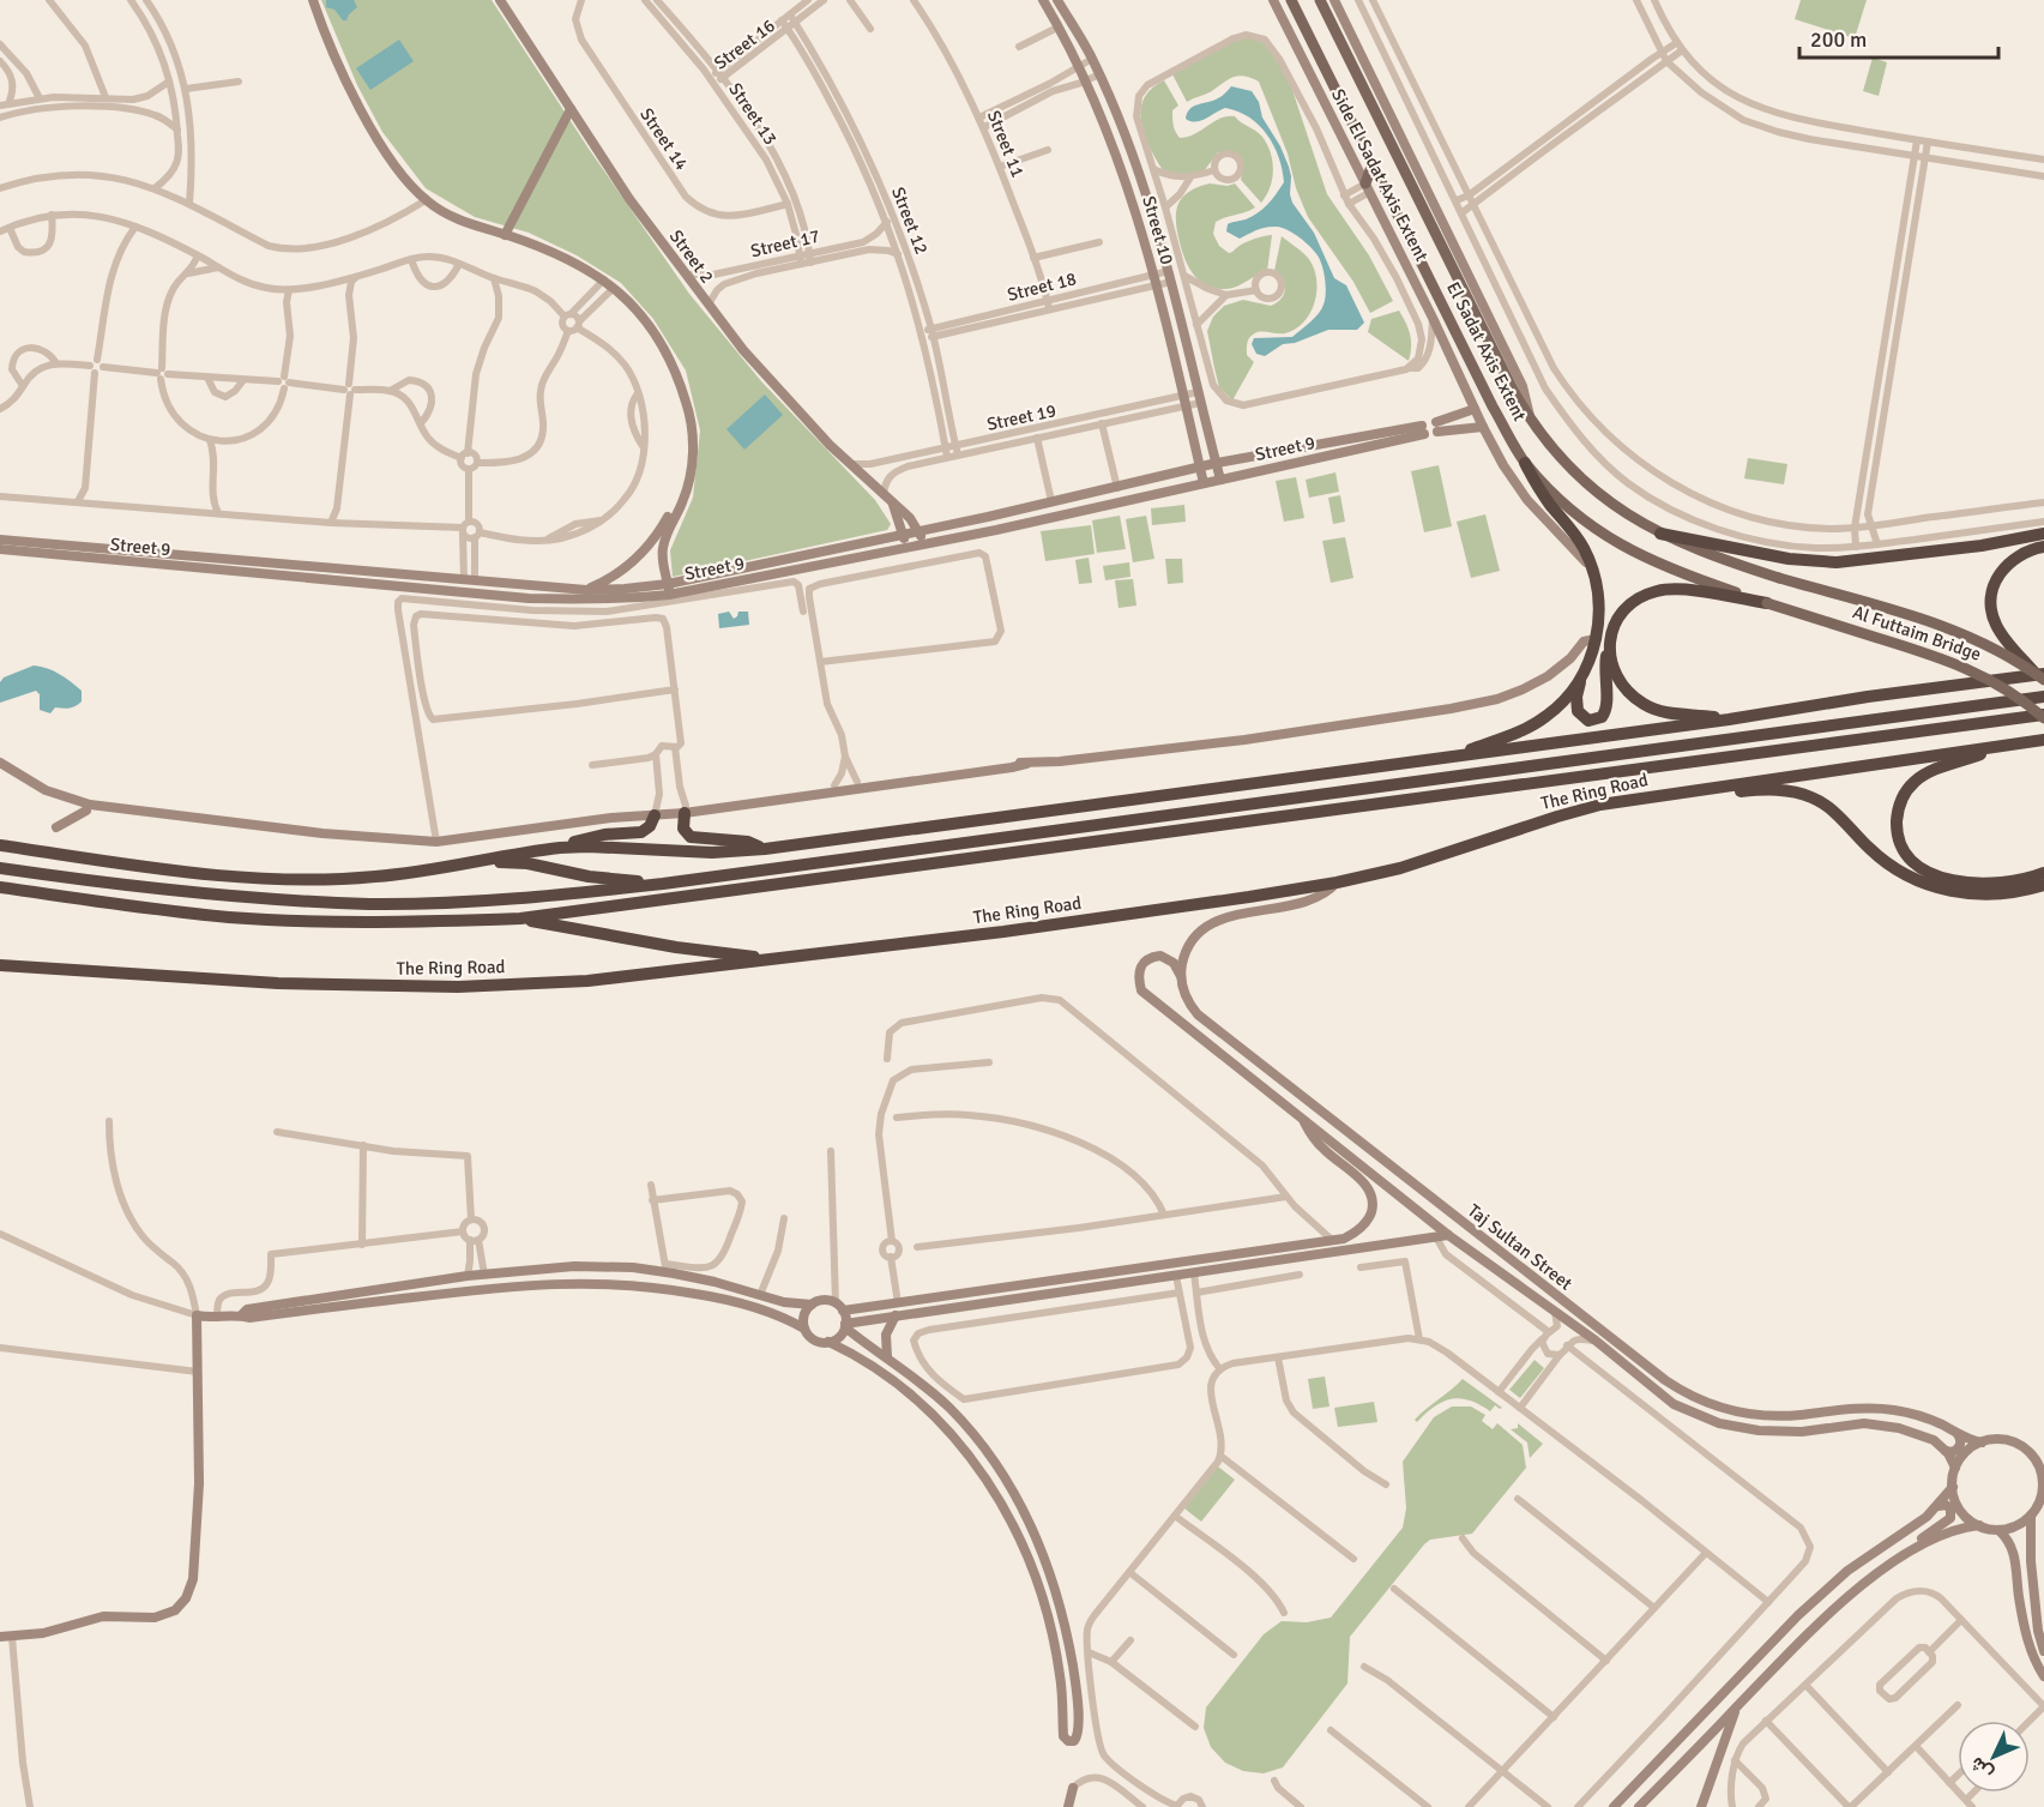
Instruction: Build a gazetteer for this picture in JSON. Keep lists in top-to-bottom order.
{
  "streets": {
    "highway": ["The Ring Road"],
    "main road": ["El Sadat Axis Extent", "Al Futtaim Bridge"],
    "street": [
      "Street 16",
      "Street 13",
      "Street 14",
      "Street 11",
      "Side El Sadat Axis Extent",
      "Street 12",
      "Street 10",
      "Street 17",
      "Street 2",
      "Street 18",
      "Street 19",
      "Street 9",
      "Taj Sultan Street"
    ]
  },
  "crossings": [
    ["Street 16", "Street 13"],
    ["Street 16", "Street 12"],
    ["Street 13", "Street 14"],
    ["Street 13", "Street 17"],
    ["Street 11", "Street 18"],
    ["Street 12", "Street 17"],
    ["Street 12", "Street 18"],
    ["Street 12", "Street 19"],
    ["Street 10", "Street 18"],
    ["Street 10", "Street 19"],
    ["Street 10", "Street 9"],
    ["Street 17", "Street 2"],
    ["Street 2", "Street 19"],
    ["Street 2", "Street 9"],
    ["El Sadat Axis Extent", "Al Futtaim Bridge"],
    ["Al Futtaim Bridge", "The Ring Road"]
  ],
  "scale_bar": "200 m",
  "north": "bottom left"
}
